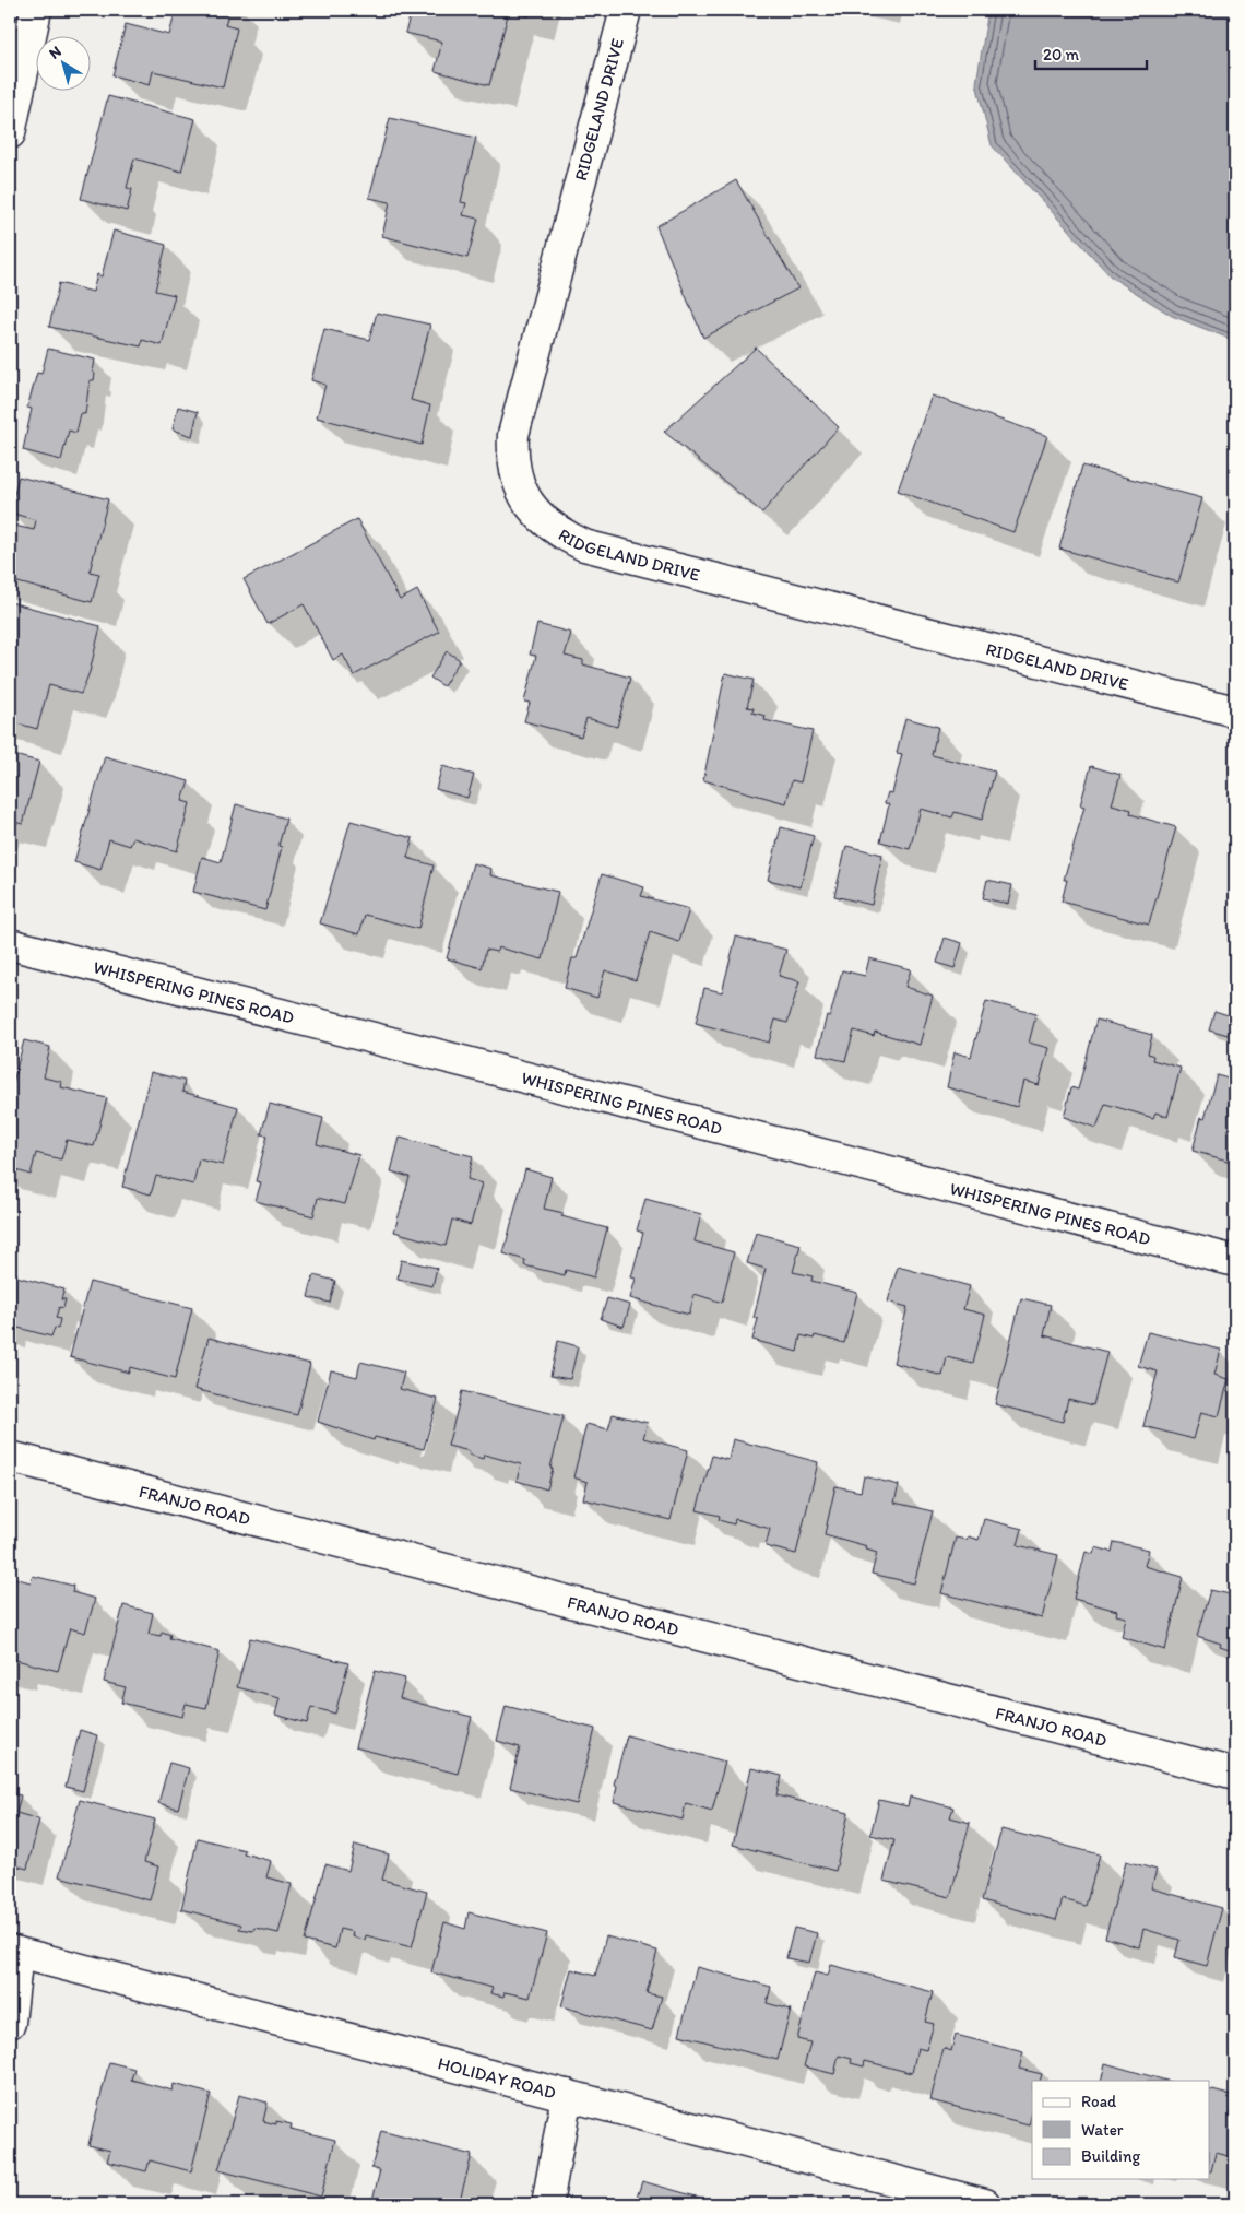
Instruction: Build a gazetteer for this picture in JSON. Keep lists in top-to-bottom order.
{
  "streets": {
    "street": [
      "RIDGELAND DRIVE",
      "WHISPERING PINES ROAD",
      "FRANJO ROAD",
      "HOLIDAY ROAD"
    ]
  },
  "legend": ["Road", "Water", "Building"],
  "scale_bar": "20 m",
  "north": "top left"
}
